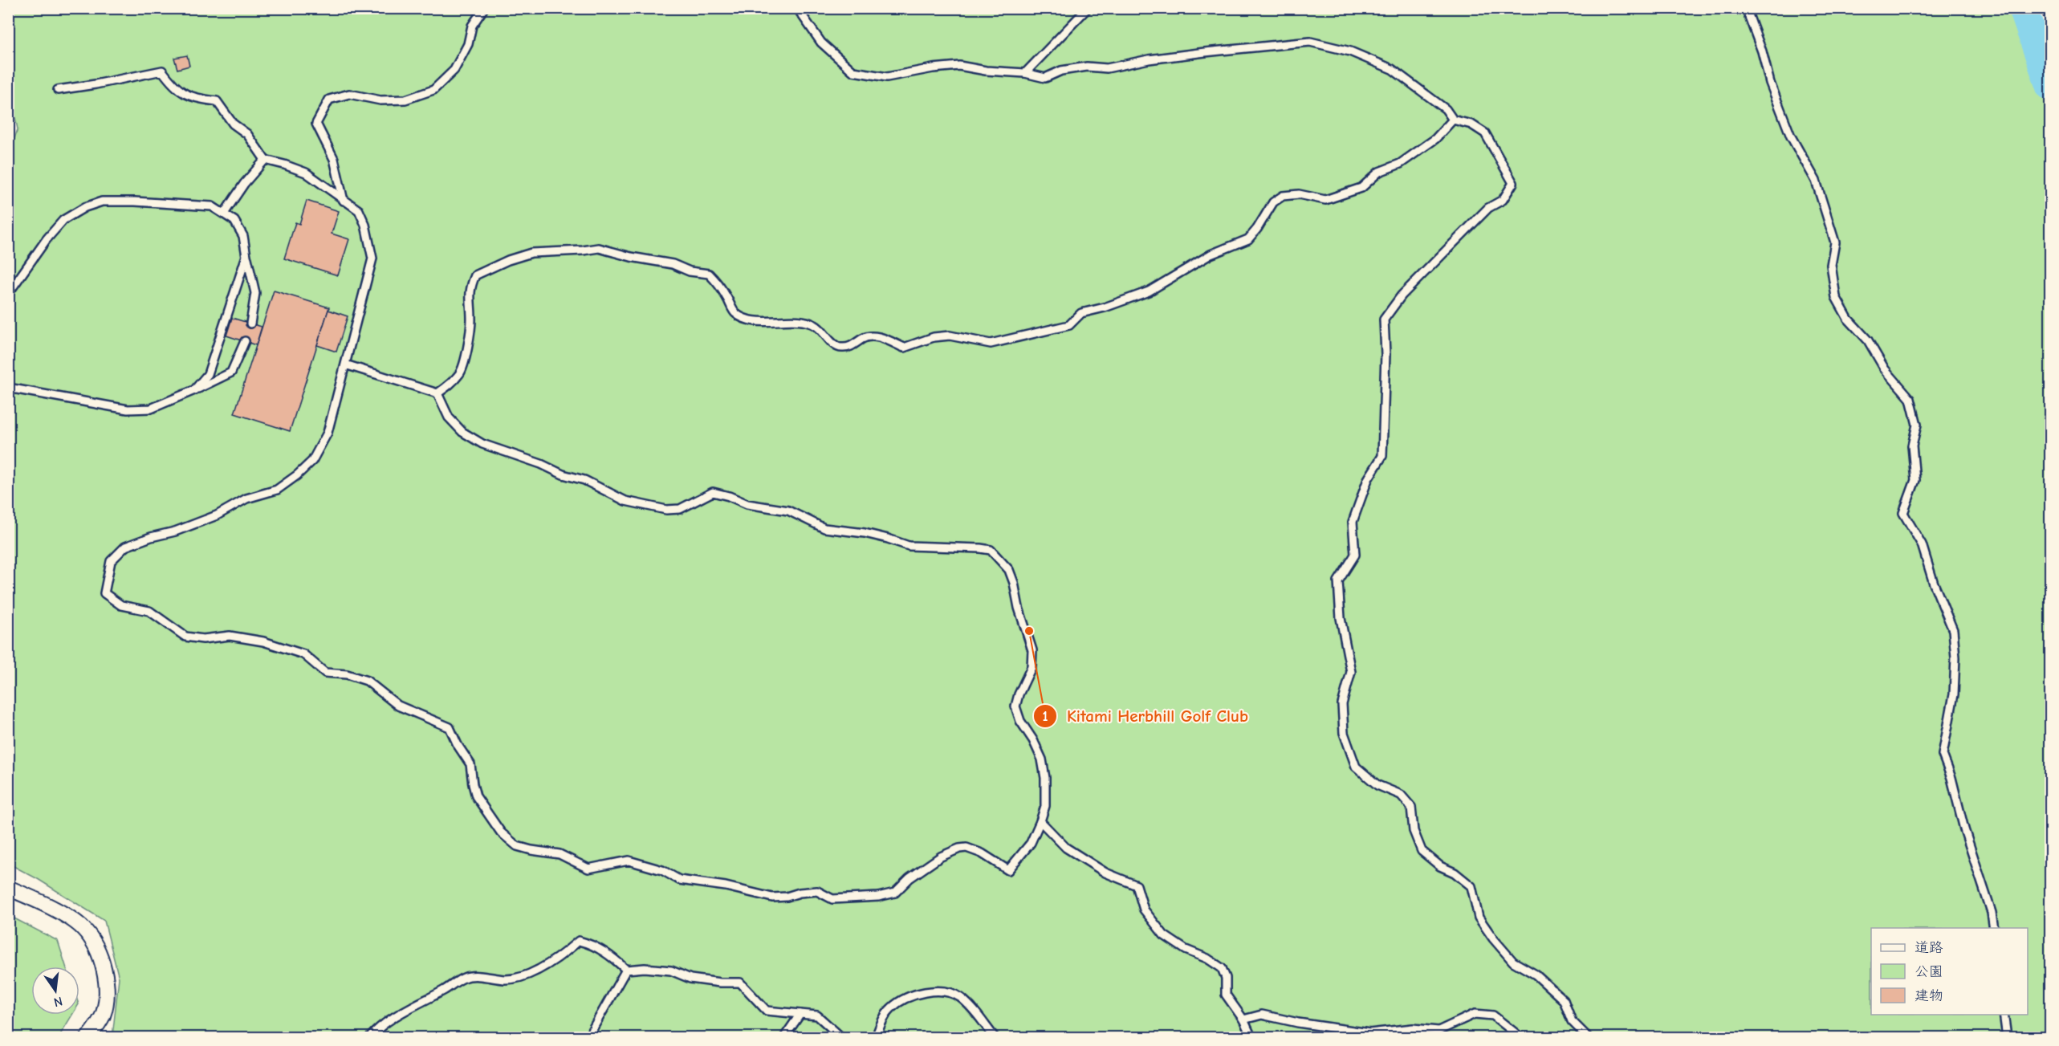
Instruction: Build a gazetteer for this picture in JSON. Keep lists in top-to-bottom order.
{
  "places": ["Kitami Herbhill Golf Club"],
  "legend": ["道路", "公園", "建物"],
  "north": "bottom"
}
